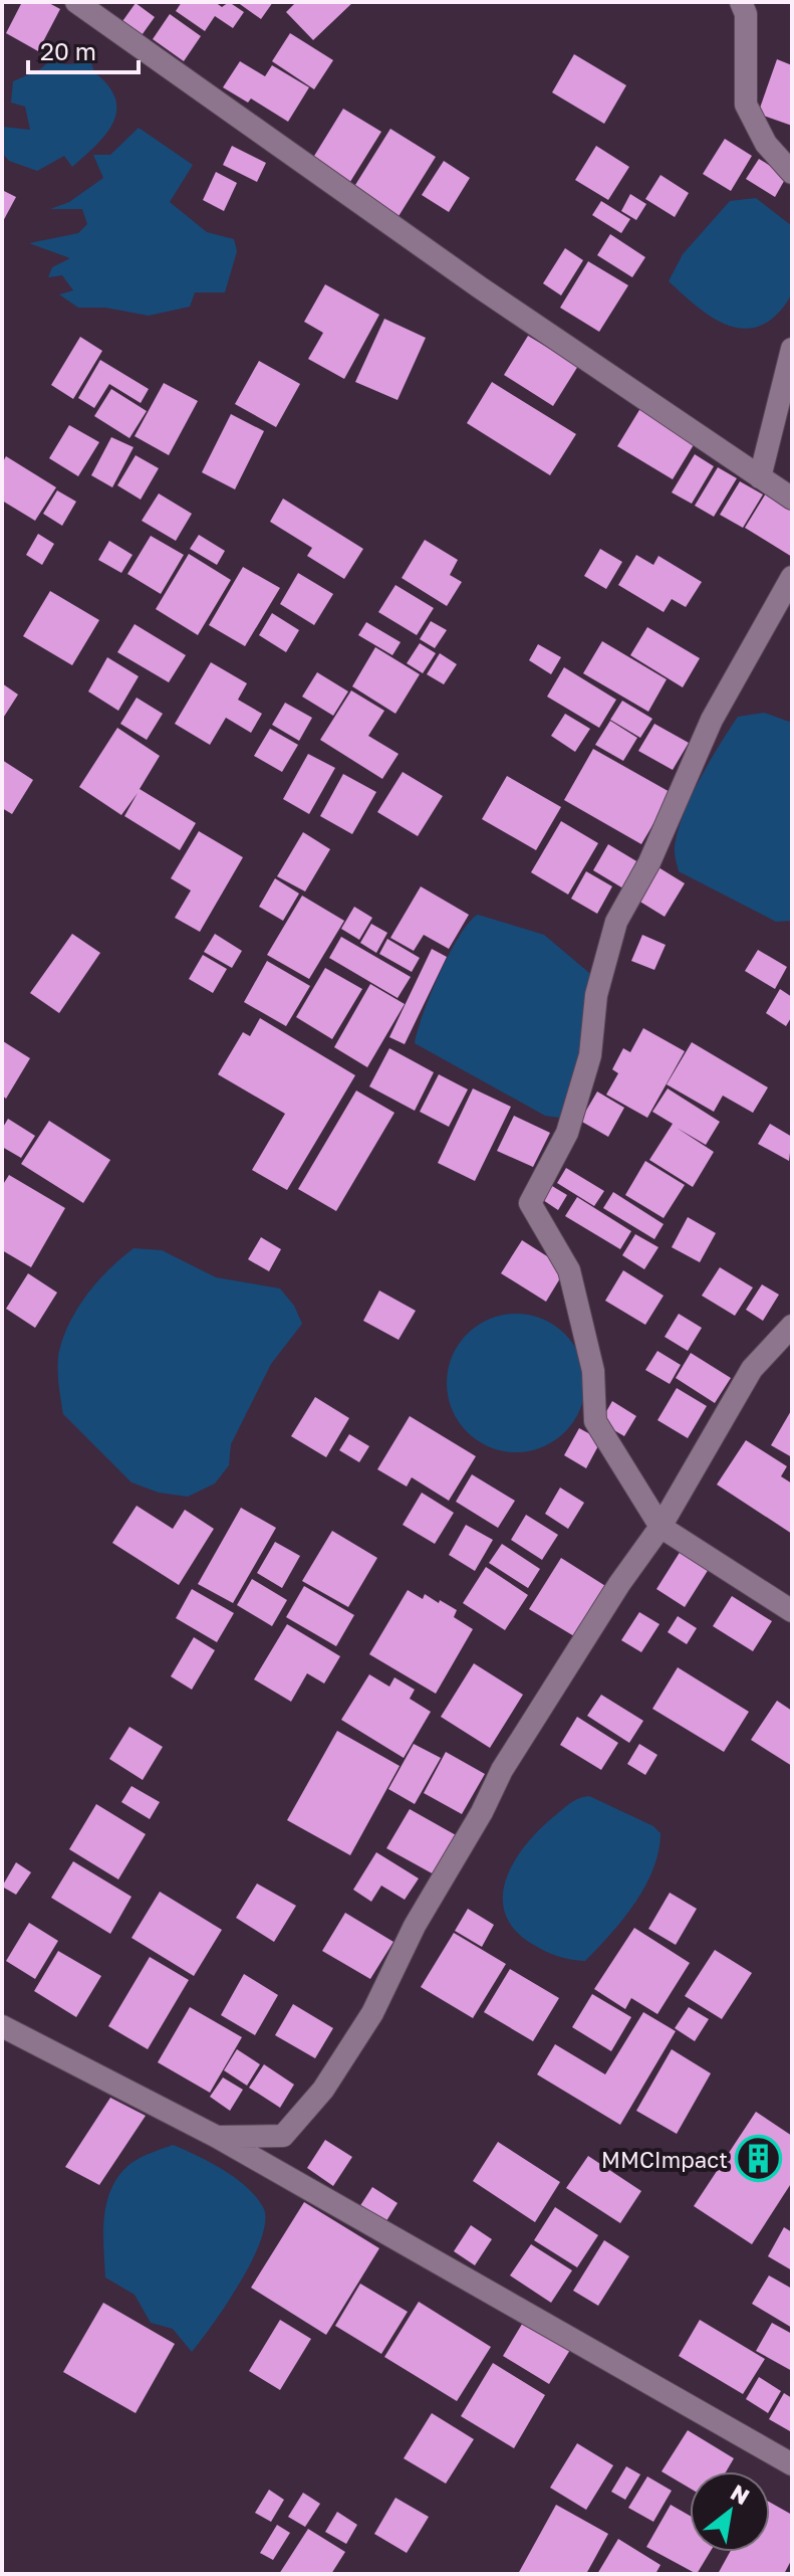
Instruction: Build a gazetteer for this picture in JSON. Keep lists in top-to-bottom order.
{
  "places": {
    "building": ["MMCImpact"]
  },
  "scale_bar": "20 m",
  "north": "top right"
}
